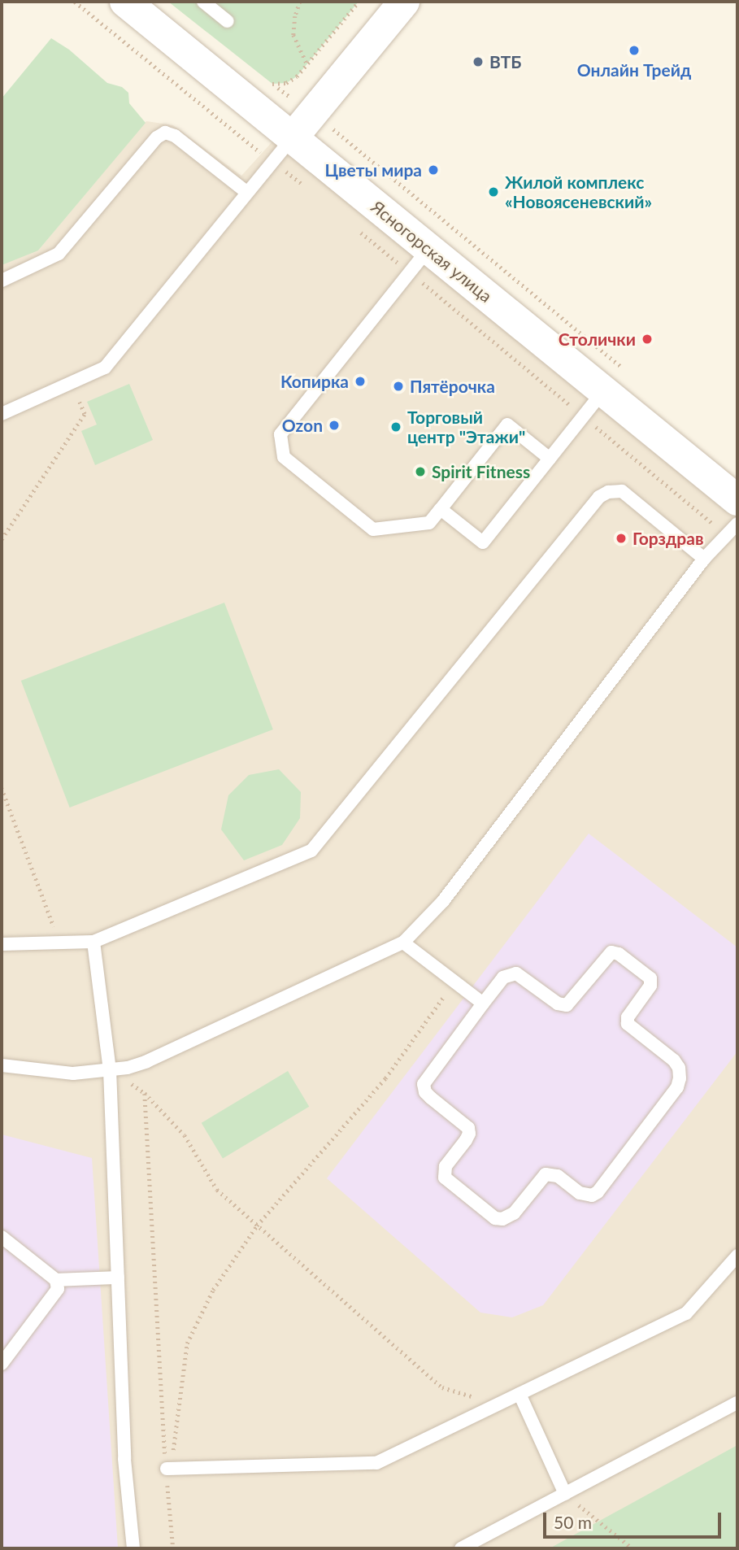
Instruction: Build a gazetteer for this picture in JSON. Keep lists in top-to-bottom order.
{
  "streets": {
    "main road": ["Ясногорская улица"]
  },
  "places": [
    "Онлайн Трейд",
    "ВТБ",
    "Цветы мира",
    "Жилой комплекс «Новоясеневский»",
    "Столички",
    "Копирка",
    "Пятёрочка",
    "Ozon",
    "Торговый центр \"Этажи\"",
    "Spirit Fitness",
    "Горздрав"
  ],
  "scale_bar": "50 m"
}
